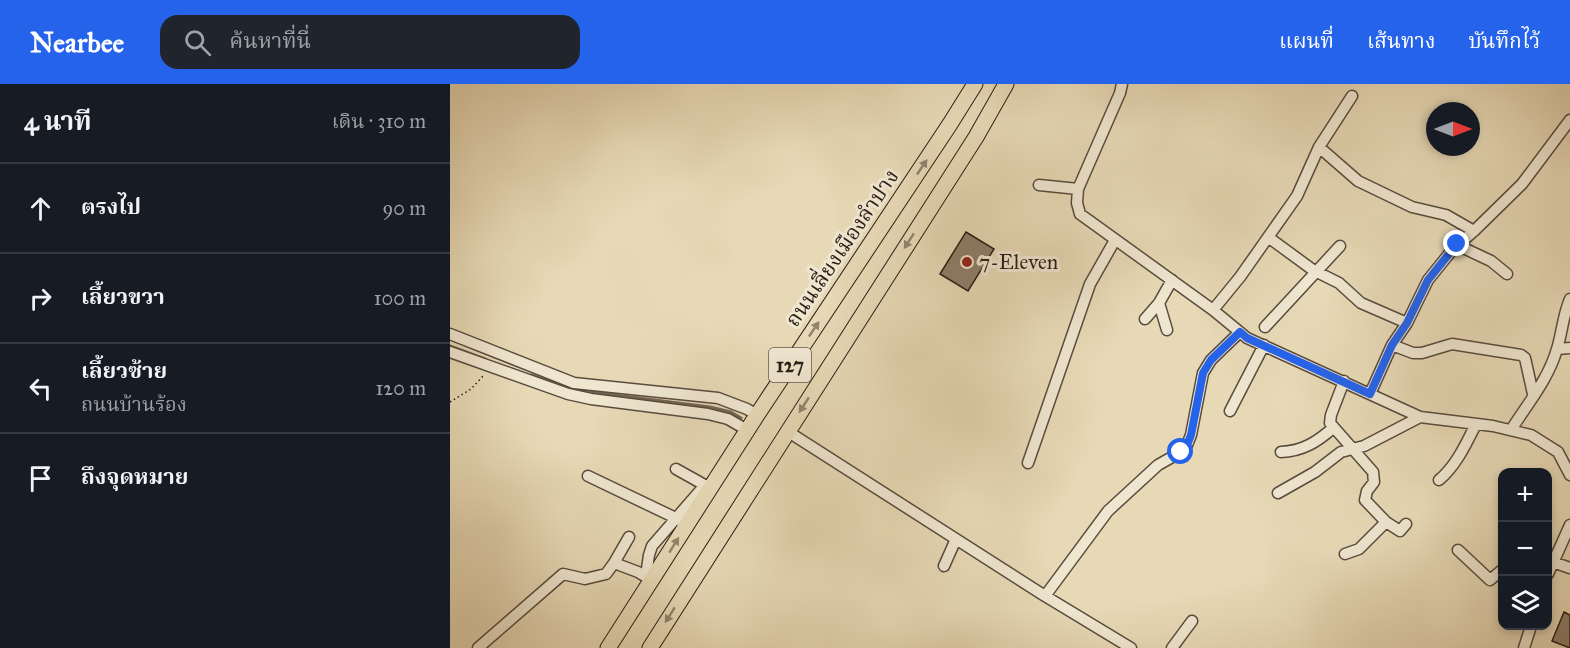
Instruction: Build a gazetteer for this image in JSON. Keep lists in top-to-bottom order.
{
  "streets": {
    "highway": ["ถนนเลี่ยงเมืองลำปาง", "127"]
  },
  "places": ["7-Eleven"],
  "north": "right",
  "page": {
    "header": "Nearbee",
    "search": "ค้นหาที่นี่",
    "nav": ["แผนที่", "เส้นทาง", "บันทึกไว้"],
    "heading": ["4 นาที", "เดิน · 310 m"],
    "list": [
      ["ตรงไป", "90 m"],
      ["เลี้ยวขวา", "100 m"],
      ["เลี้ยวซ้าย", "ถนนบ้านร้อง", "120 m"],
      "ถึงจุดหมาย"
    ],
    "map_buttons": ["+", "−"]
  }
}
